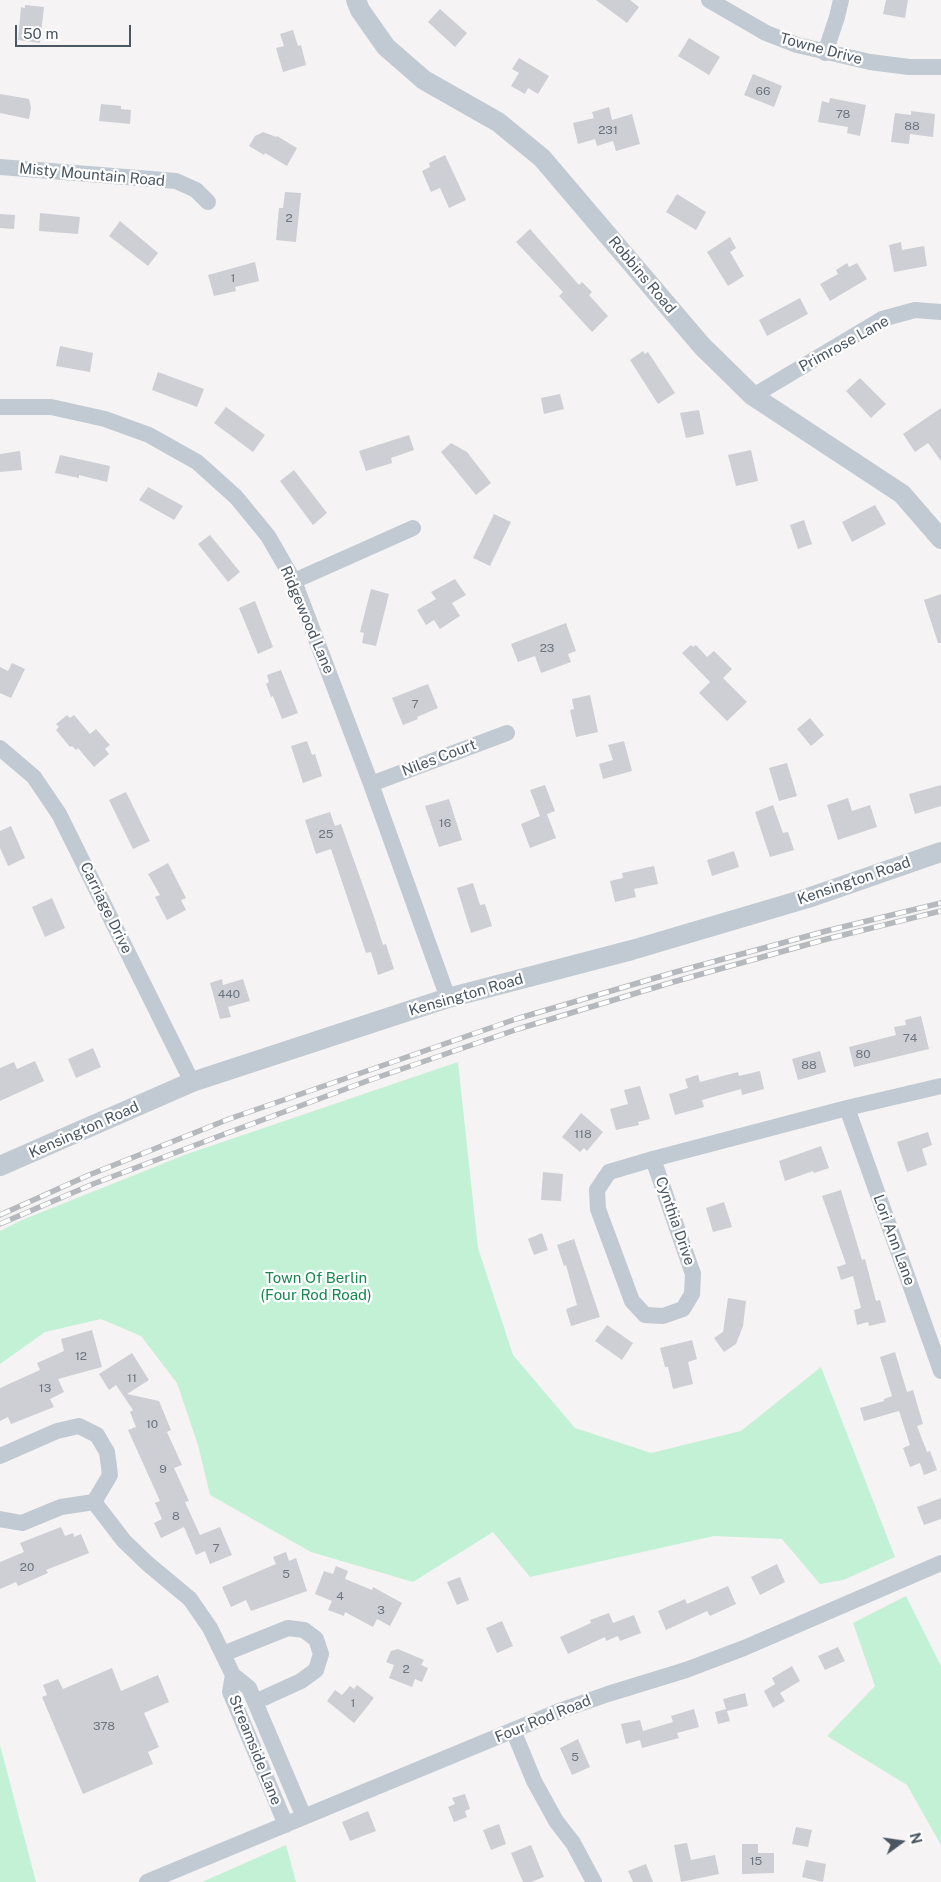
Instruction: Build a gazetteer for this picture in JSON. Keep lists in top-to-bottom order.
{
  "streets": {
    "street": [
      "Towne Drive",
      "Misty Mountain Road",
      "Robbins Road",
      "Primrose Lane",
      "Ridgewood Lane",
      "Niles Court",
      "Kensington Road",
      "Carriage Drive",
      "Cynthia Drive",
      "Lori Ann Lane",
      "Four Rod Road",
      "Streamside Lane"
    ]
  },
  "crossings": [
    ["Robbins Road", "Primrose Lane"],
    ["Ridgewood Lane", "Niles Court"],
    ["Ridgewood Lane", "Kensington Road"],
    ["Kensington Road", "Carriage Drive"],
    ["Cynthia Drive", "Lori Ann Lane"],
    ["Four Rod Road", "Streamside Lane"]
  ],
  "parks": ["Town Of Berlin (Four Rod Road)"],
  "house_numbers": [
    "66",
    "78",
    "88",
    "231",
    "2",
    "1",
    "23",
    "7",
    "16",
    "25",
    "440",
    "74",
    "80",
    "88",
    "118",
    "12",
    "11",
    "13",
    "10",
    "9",
    "8",
    "7",
    "20",
    "5",
    "4",
    "3",
    "2",
    "1",
    "378",
    "5",
    "15"
  ],
  "scale_bar": "50 m",
  "north": "right"
}
